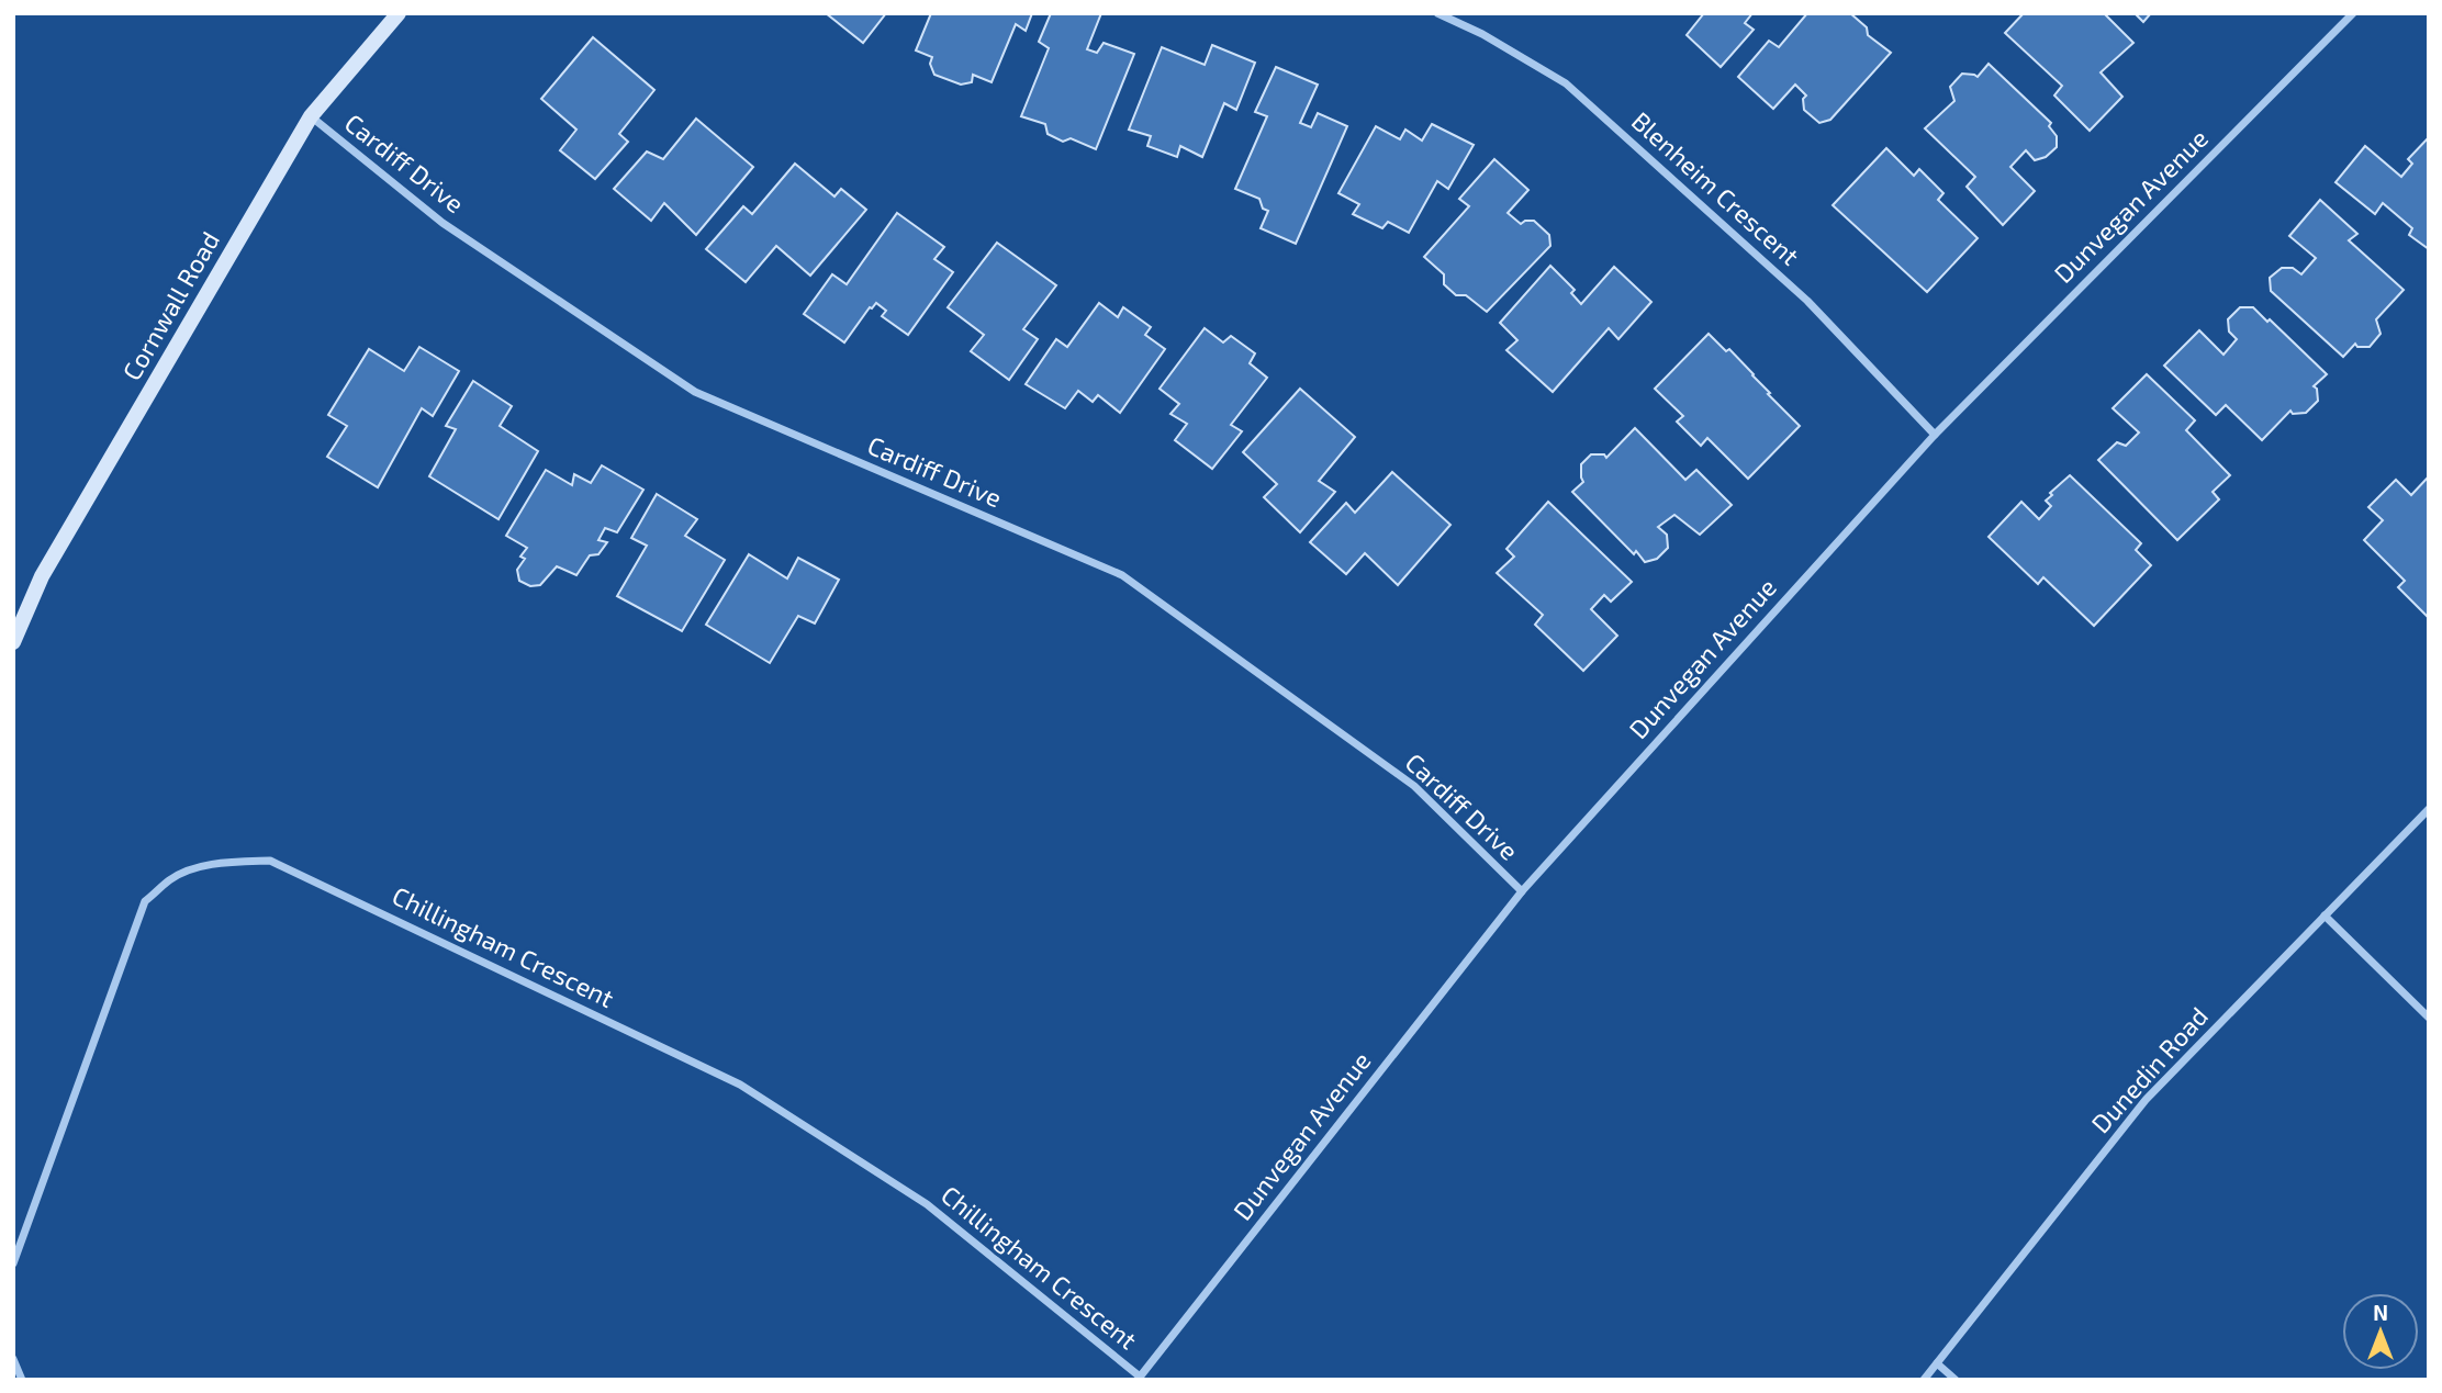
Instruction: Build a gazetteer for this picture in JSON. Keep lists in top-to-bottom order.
{
  "streets": {
    "main road": ["Cornwall Road"],
    "street": [
      "Cardiff Drive",
      "Blenheim Crescent",
      "Dunvegan Avenue",
      "Chillingham Crescent",
      "Dunedin Road"
    ]
  },
  "crossings": [
    ["Cardiff Drive", "Dunvegan Avenue"],
    ["Cardiff Drive", "Cornwall Road"],
    ["Blenheim Crescent", "Dunvegan Avenue"],
    ["Dunvegan Avenue", "Chillingham Crescent"]
  ],
  "north": "top"
}
